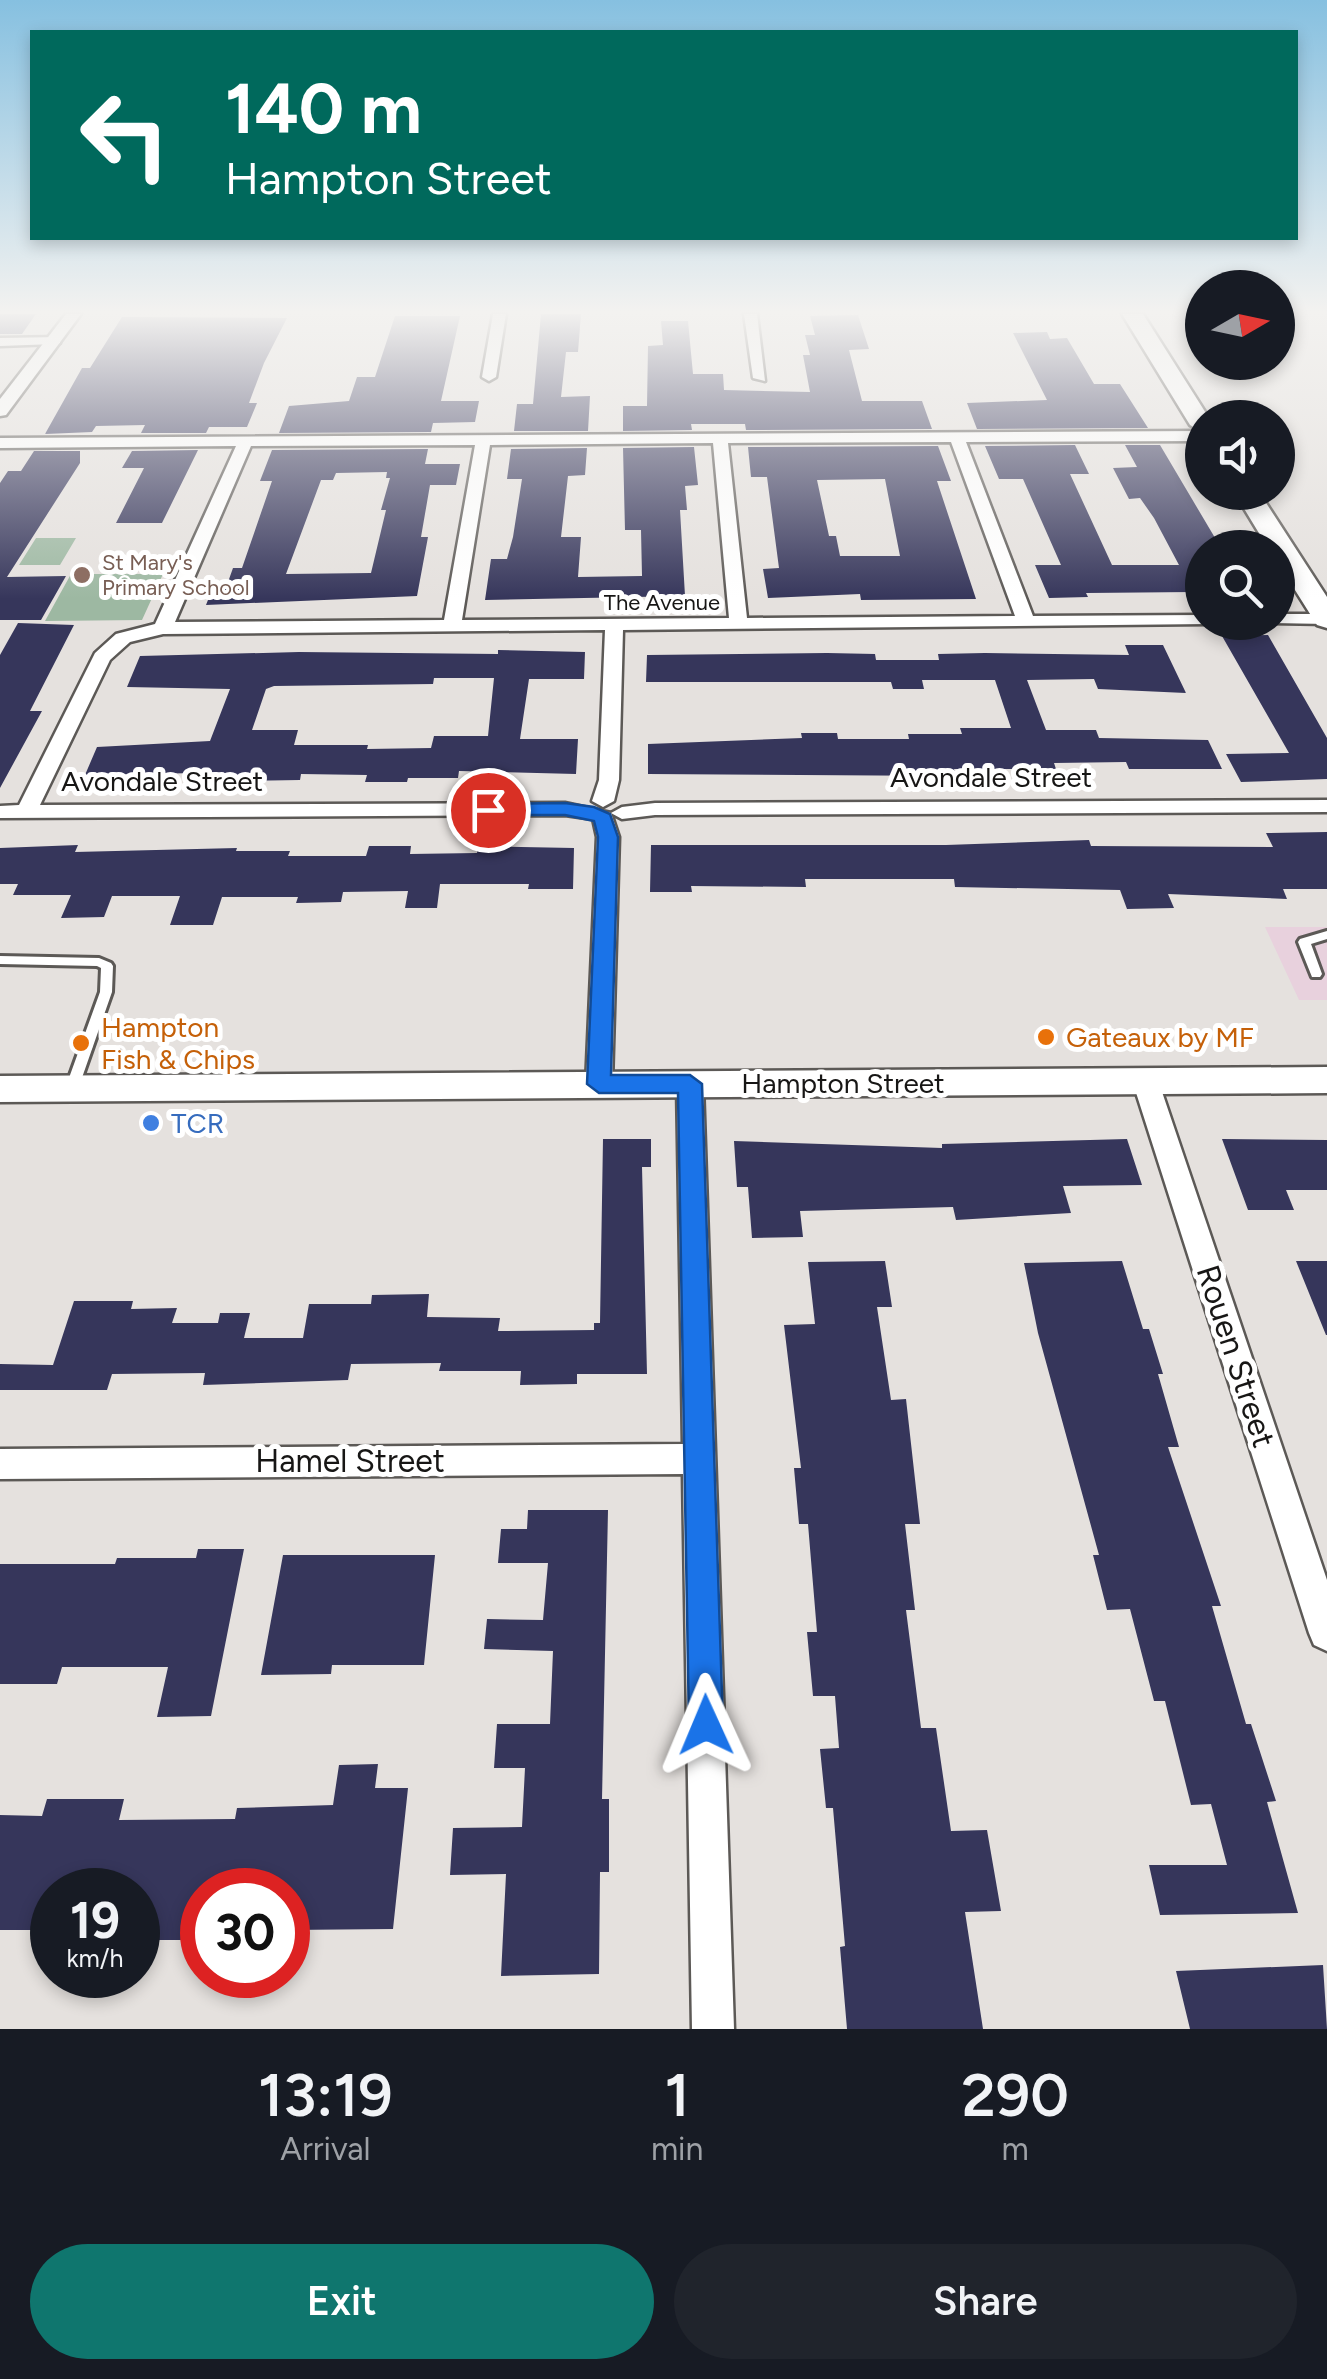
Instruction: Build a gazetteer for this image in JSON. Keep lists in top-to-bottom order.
{
  "streets": {
    "main road": ["Hampton Street"],
    "street": [
      "The Avenue",
      "Avondale Street",
      "Rouen Street",
      "Hamel Street"
    ]
  },
  "crossings": [
    ["The Avenue", "Avondale Street"],
    ["Hampton Street", "Rouen Street"]
  ],
  "places": [
    "St Mary's Primary School",
    "Gateaux by MF",
    "Hampton Fish & Chips",
    "TCR"
  ],
  "north": "right",
  "page": {
    "turn": ["140 m", "Hampton Street"],
    "speed": "19 km/h",
    "limit": "30",
    "eta": [
      "13:19",
      "Arrival",
      "1",
      "min",
      "290",
      "m"
    ],
    "buttons": ["Exit", "Share"]
  }
}
